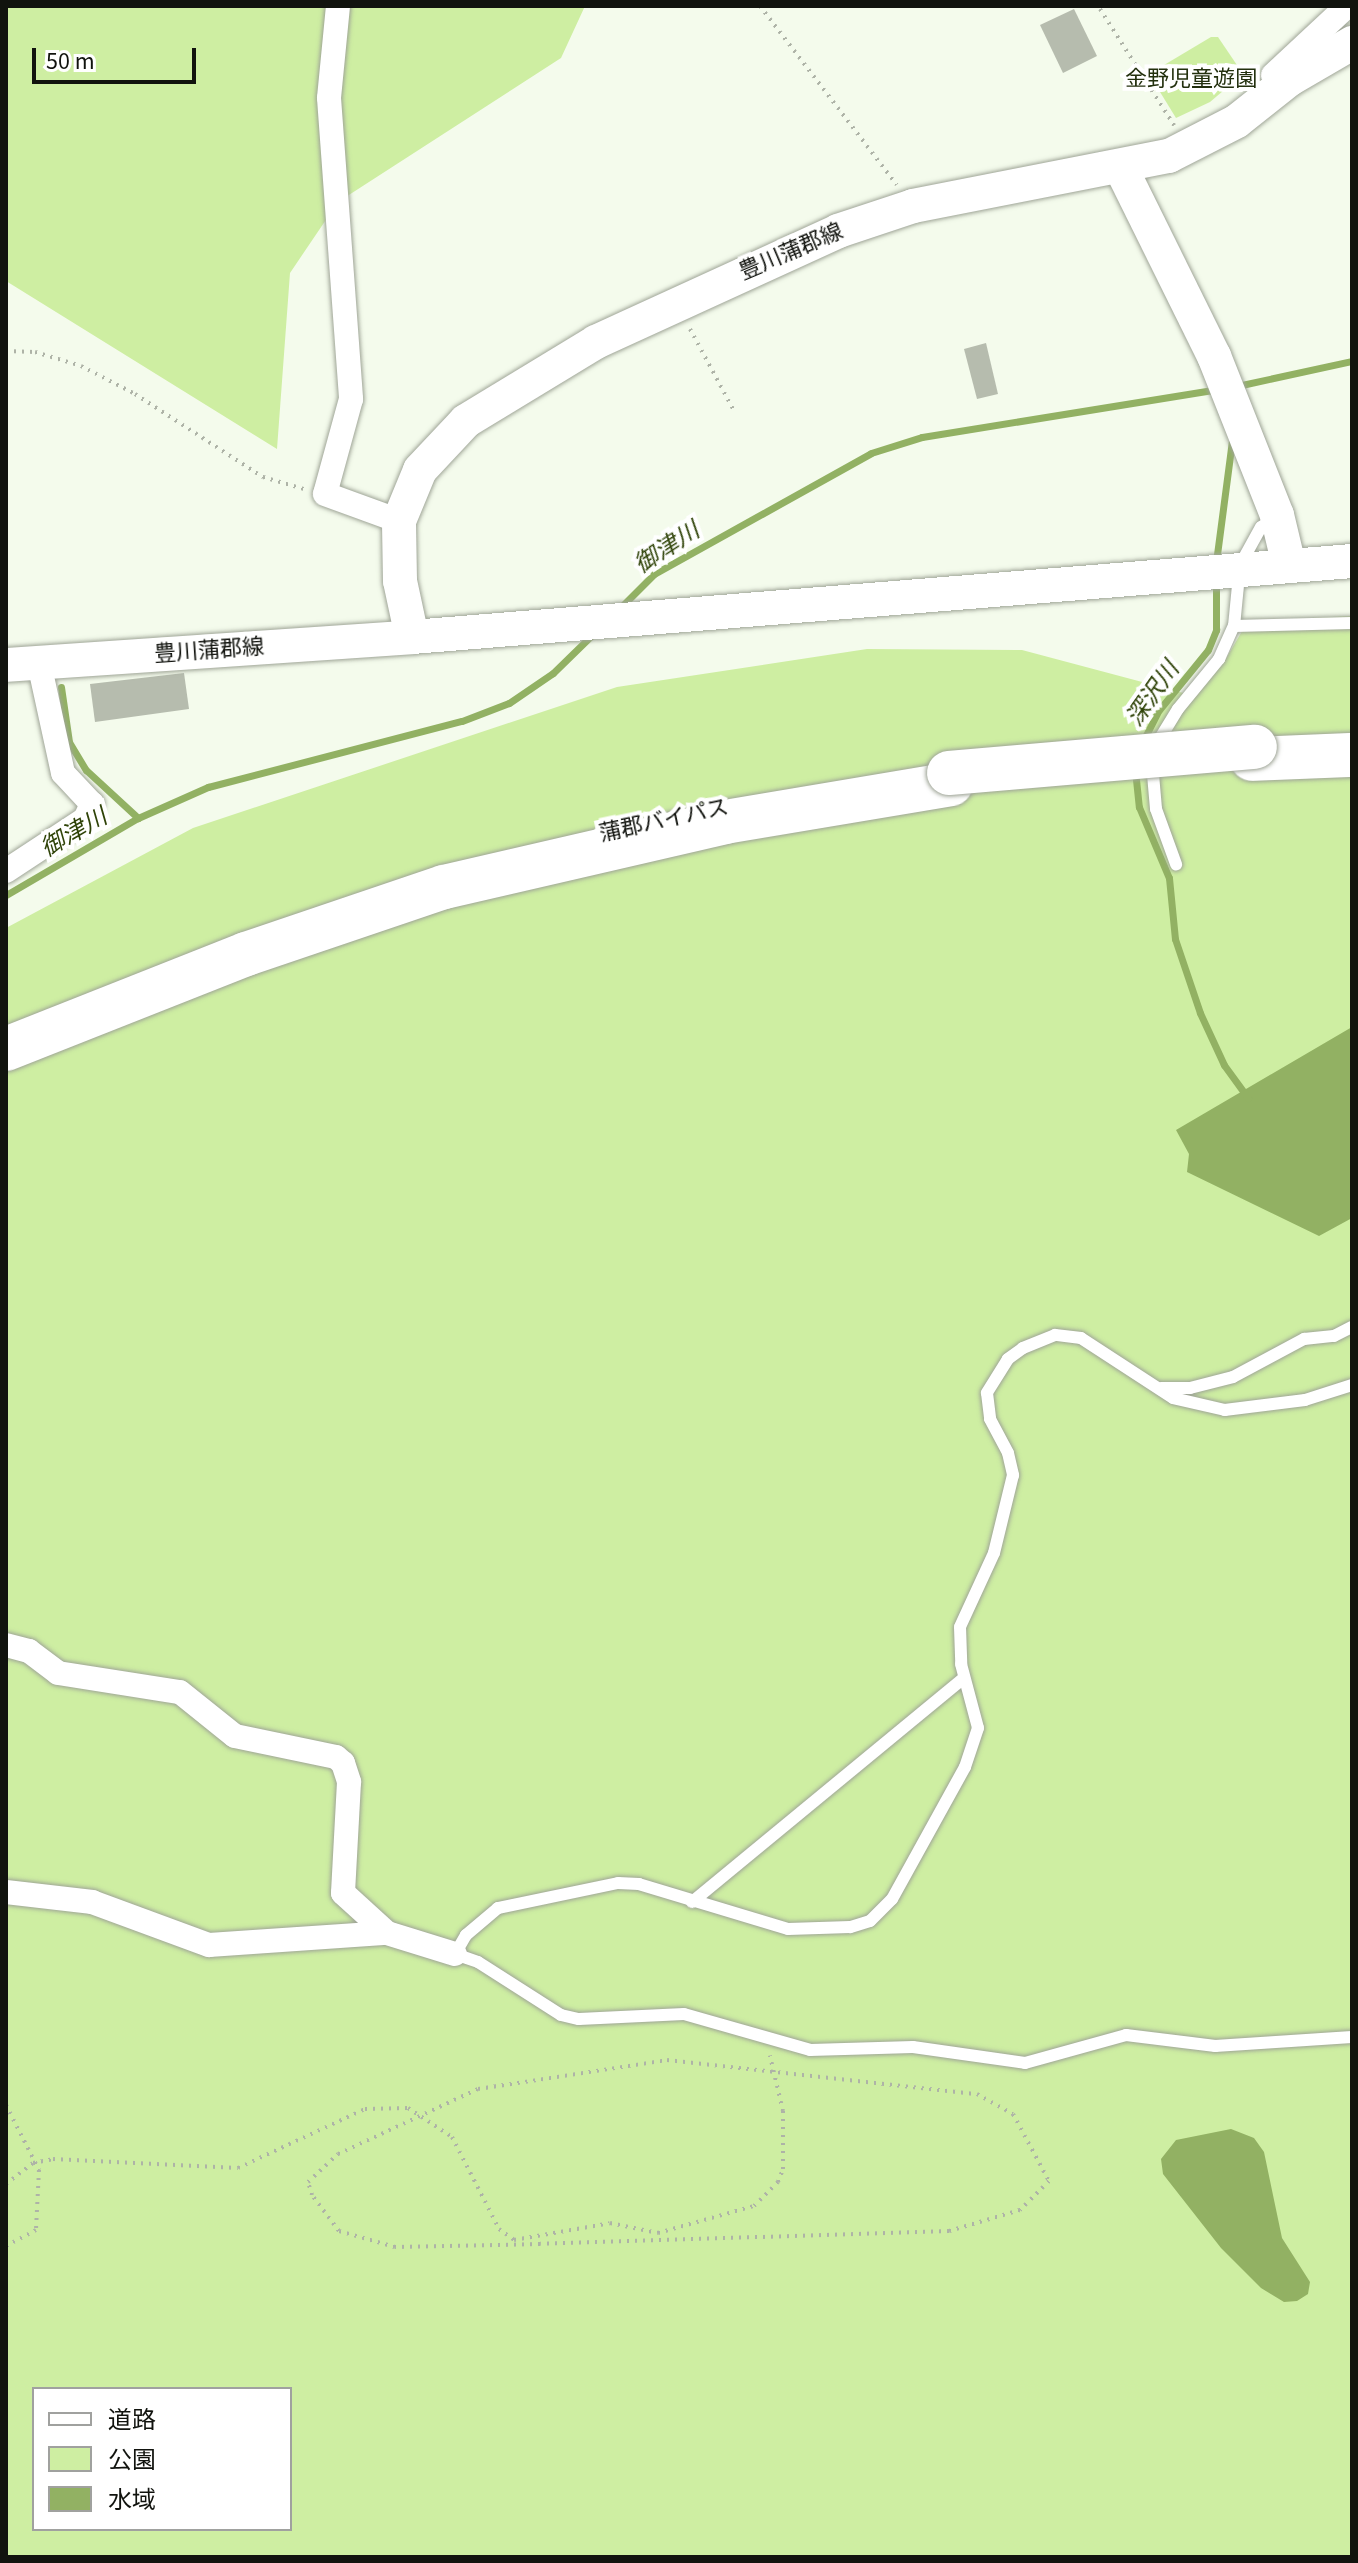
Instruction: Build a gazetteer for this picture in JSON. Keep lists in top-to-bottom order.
{
  "streets": {
    "highway": ["蒲郡バイパス"],
    "main road": ["豊川蒲郡線"]
  },
  "water": ["御津川", "深沢川"],
  "parks": ["金野児童遊園"],
  "legend": ["道路", "公園", "水域"],
  "scale_bar": "50 m"
}
